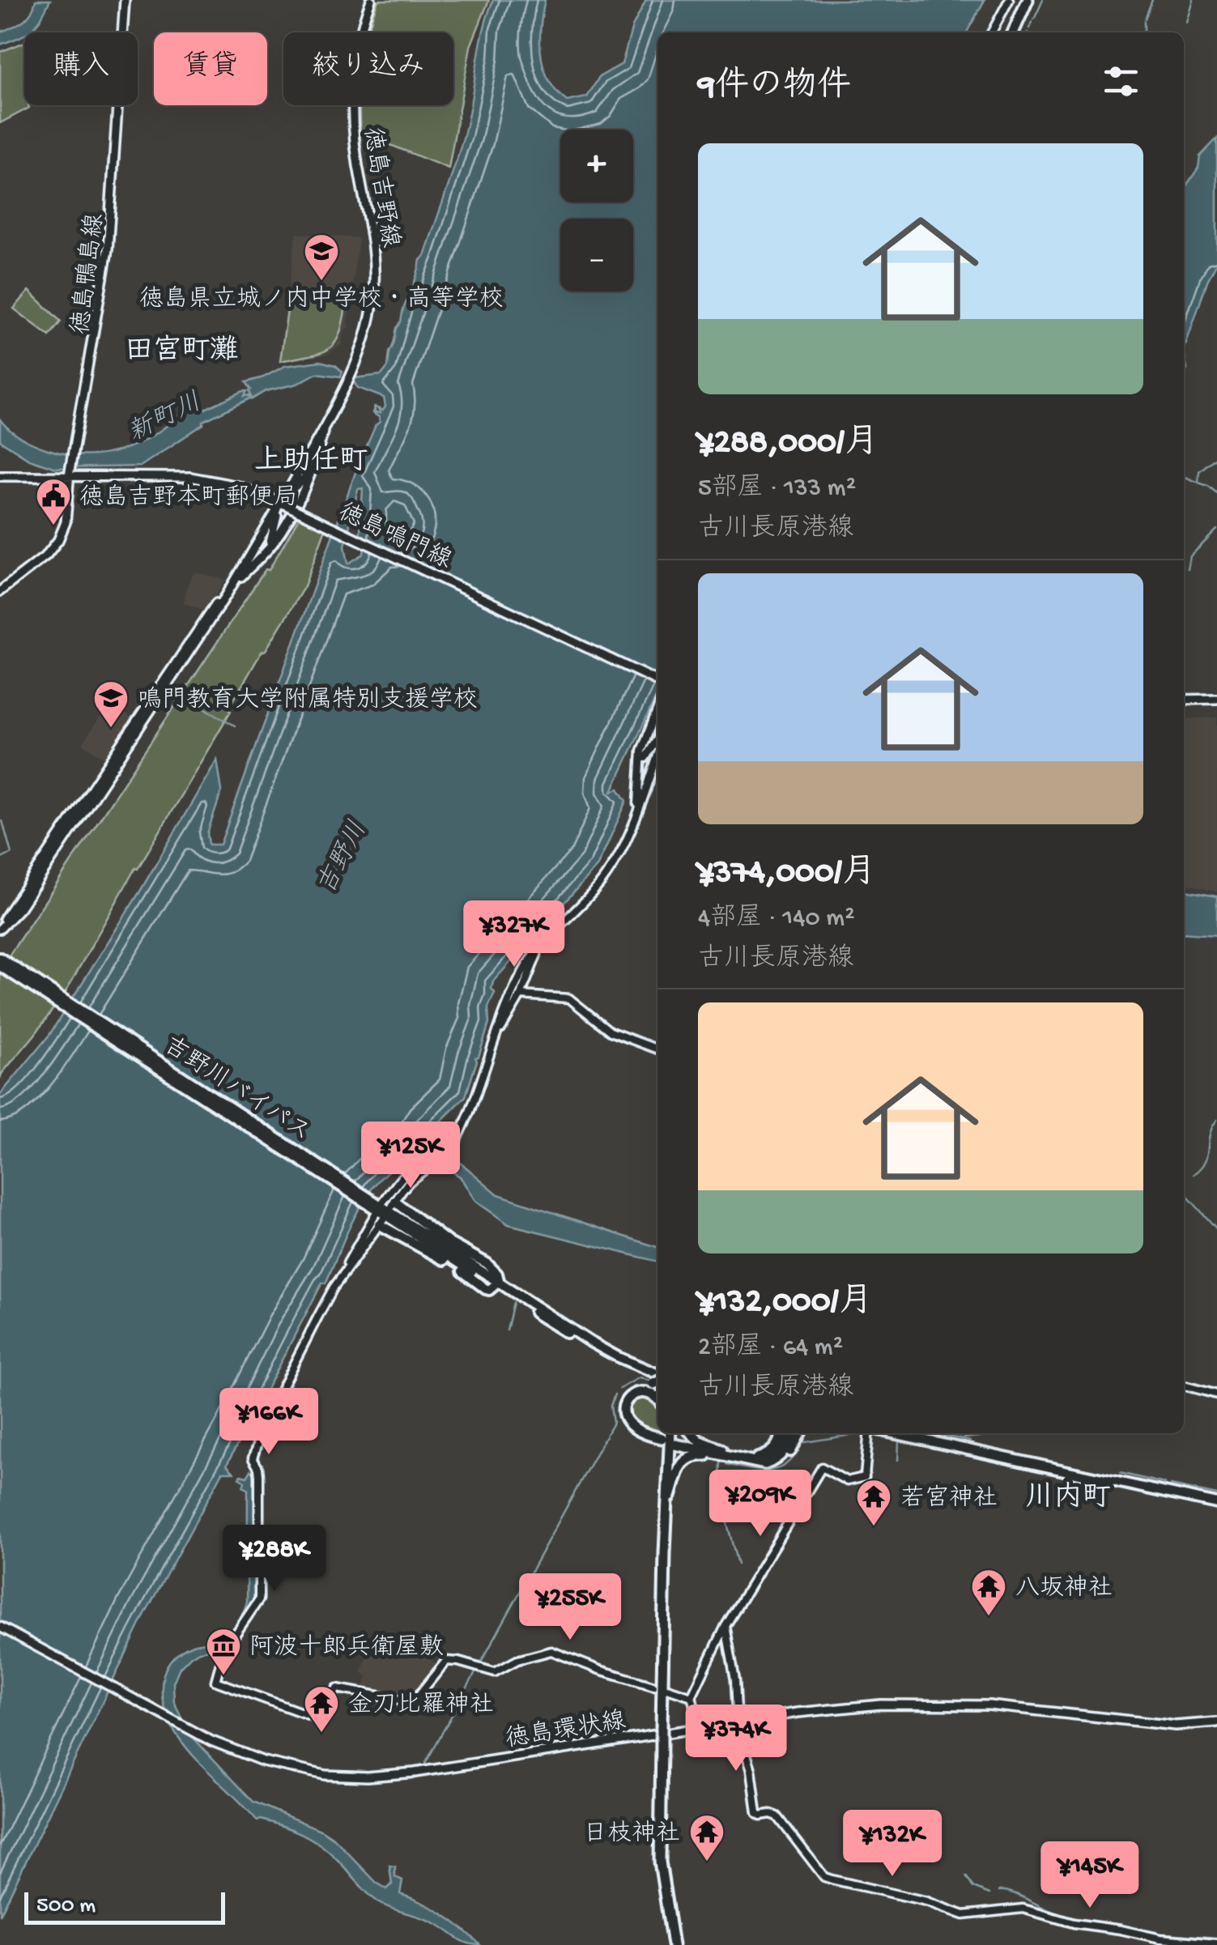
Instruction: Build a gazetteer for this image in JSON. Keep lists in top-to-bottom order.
{
  "streets": {
    "highway": ["吉野川バイパス"],
    "main road": [
      "徳島吉野線",
      "徳島鴨島線",
      "徳島鳴門線",
      "徳島環状線"
    ]
  },
  "crossings": [
    ["徳島吉野線", "徳島鳴門線"],
    ["徳島鴨島線", "徳島鳴門線"]
  ],
  "districts": ["田宮町灘", "上助任町", "川内町"],
  "water": ["新町川", "吉野川"],
  "places": {
    "school or university": ["徳島県立城ノ内中学校・高等学校", "鳴門教育大学附属特別支援学校"],
    "public building": ["徳島吉野本町郵便局"],
    "temple": [
      "若宮神社",
      "八坂神社",
      "金刀比羅神社",
      "日枝神社"
    ],
    "museum": ["阿波十郎兵衛屋敷"]
  },
  "scale_bar": "500 m",
  "page": {
    "chip": ["購入", "賃貸", "絞り込み"],
    "heading": "9件の物件",
    "map_buttons": ["+", "−"],
    "list": [
      {
        "name": "¥288,000/月",
        "note": "5部屋 · 133 m² · 古川長原港線"
      },
      {
        "name": "¥374,000/月",
        "note": "4部屋 · 140 m² · 古川長原港線"
      },
      {
        "name": "¥132,000/月",
        "note": "2部屋 · 64 m² · 古川長原港線"
      }
    ],
    "price": [
      "¥327K",
      "¥125K",
      "¥166K",
      "¥209K",
      "¥288K",
      "¥255K",
      "¥374K",
      "¥132K",
      "¥145K"
    ],
    "scale": "500 m"
  }
}
